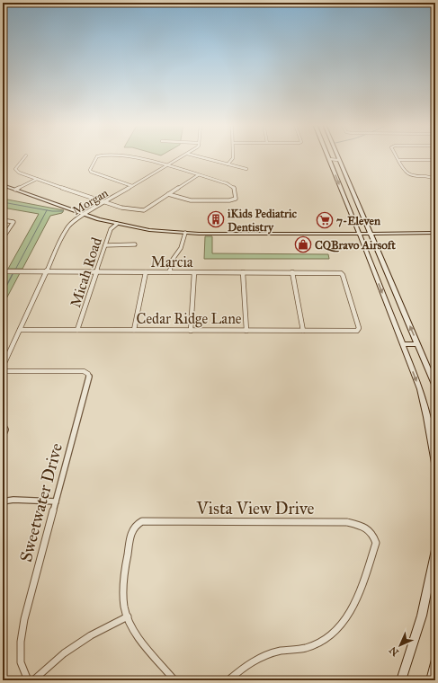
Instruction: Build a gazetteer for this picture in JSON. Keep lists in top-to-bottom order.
{
  "streets": {
    "street": [
      "Morgan",
      "Marcia",
      "Micah Road",
      "Cedar Ridge Lane",
      "Sweetwater Drive",
      "Vista View Drive"
    ]
  },
  "crossings": [
    ["Morgan", "Marcia"],
    ["Morgan", "Cedar Ridge Lane"],
    ["Marcia", "Micah Road"],
    ["Marcia", "Cedar Ridge Lane"],
    ["Micah Road", "Cedar Ridge Lane"]
  ],
  "places": {
    "building": ["iKids Pediatric Dentistry"],
    "supermarket": ["7-Eleven"],
    "shop": ["CQBravo Airsoft"]
  },
  "north": "bottom left"
}
